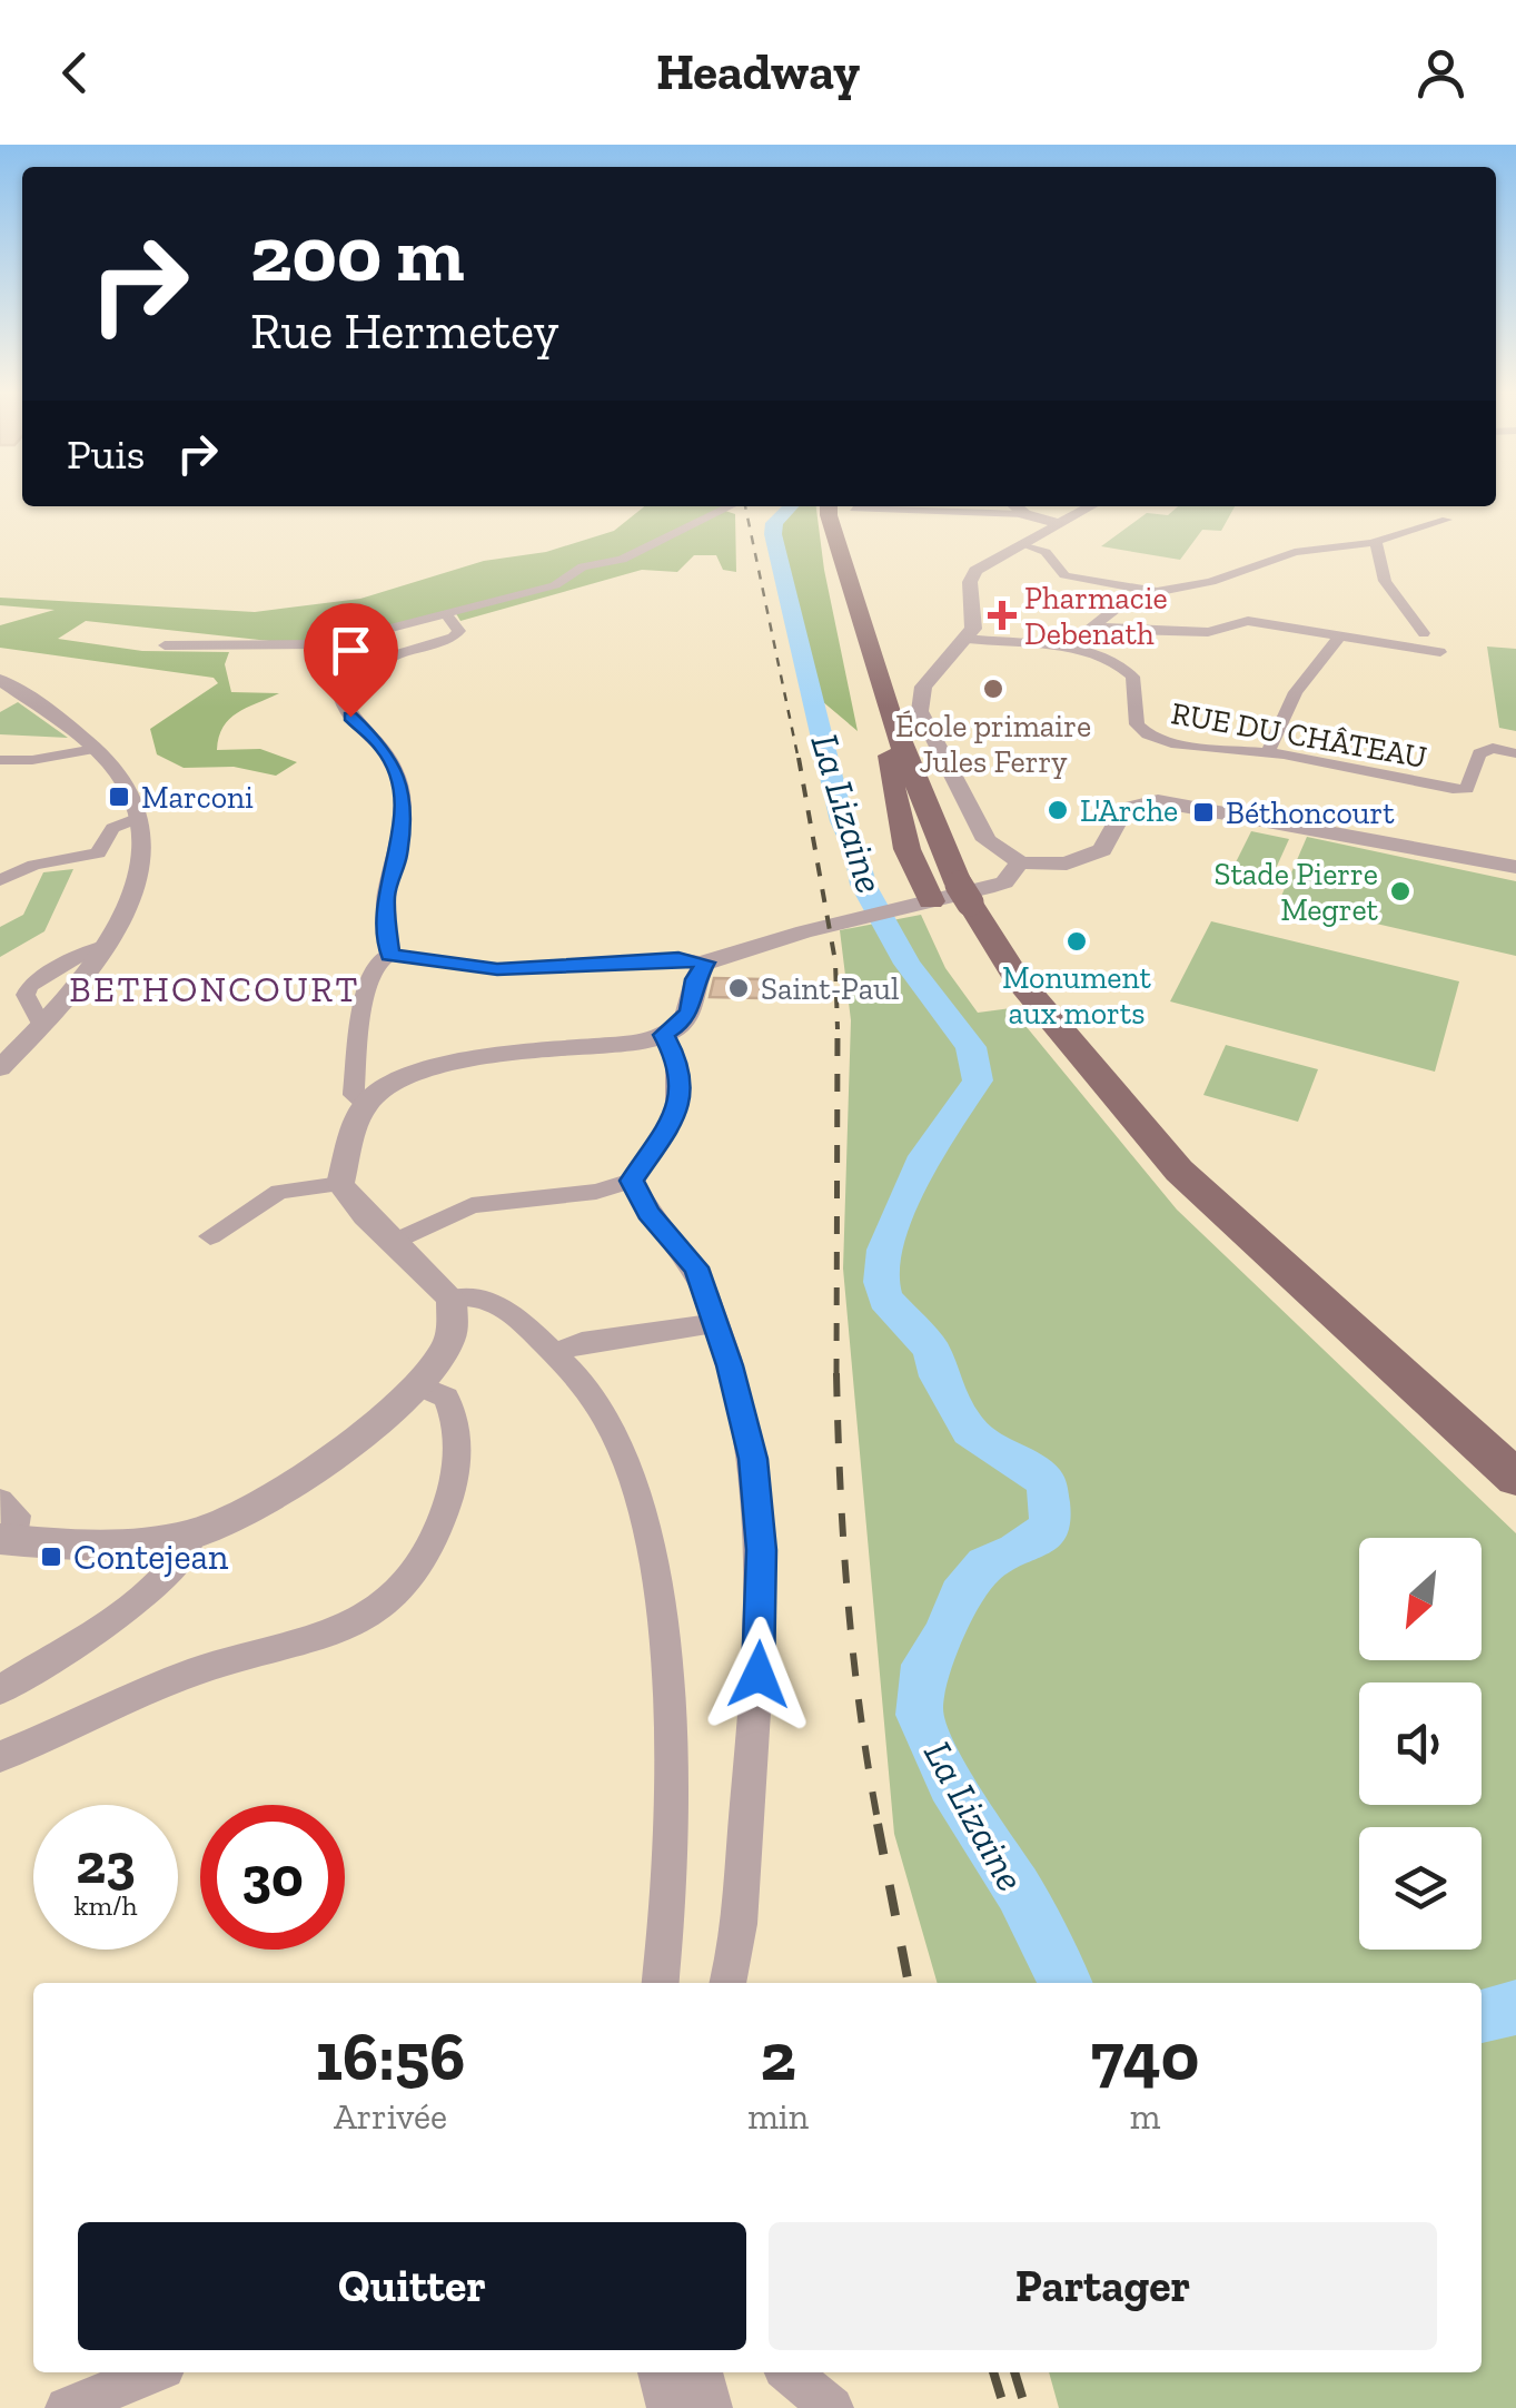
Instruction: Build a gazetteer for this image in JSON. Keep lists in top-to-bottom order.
{
  "streets": {
    "street": ["RUE DU CHÂTEAU"]
  },
  "districts": ["BETHONCOURT"],
  "water": ["La Lizaine"],
  "places": {
    "health": ["Pharmacie Debenath"],
    "other": [
      "École primaire Jules Ferry",
      "L'Arche",
      "Stade Pierre Megret",
      "Monument aux morts",
      "Saint-Paul"
    ],
    "transit": ["Marconi", "Béthoncourt", "Contejean"]
  },
  "north": "bottom left",
  "page": {
    "header": "Headway",
    "turn": ["200 m", "Rue Hermetey"],
    "then": "Puis",
    "speed": "23 km/h",
    "limit": "30",
    "eta": [
      "16:56",
      "Arrivée",
      "2",
      "min",
      "740",
      "m"
    ],
    "buttons": ["Quitter", "Partager"]
  }
}
